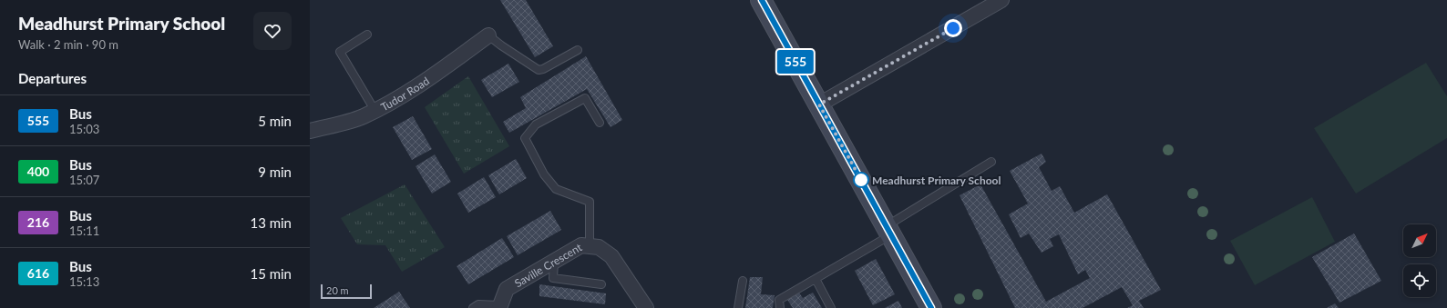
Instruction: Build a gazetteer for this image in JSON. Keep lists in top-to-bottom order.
{
  "streets": {
    "street": ["Tudor Road", "Saville Crescent"]
  },
  "places": ["Meadhurst Primary School"],
  "lines": ["bus line 555"],
  "scale_bar": "20 m",
  "north": "top right",
  "page": {
    "heading": [
      ["Meadhurst Primary School", "Walk · 2 min · 90 m"],
      "Departures"
    ],
    "on_map": "555",
    "list": [
      {
        "mark": "555",
        "name": "Bus",
        "note": "15:03",
        "value": "5 min"
      },
      {
        "mark": "400",
        "name": "Bus",
        "note": "15:07",
        "value": "9 min"
      },
      {
        "mark": "216",
        "name": "Bus",
        "note": "15:11",
        "value": "13 min"
      },
      {
        "mark": "616",
        "name": "Bus",
        "note": "15:13",
        "value": "15 min"
      }
    ],
    "scale": "20 m"
  }
}
